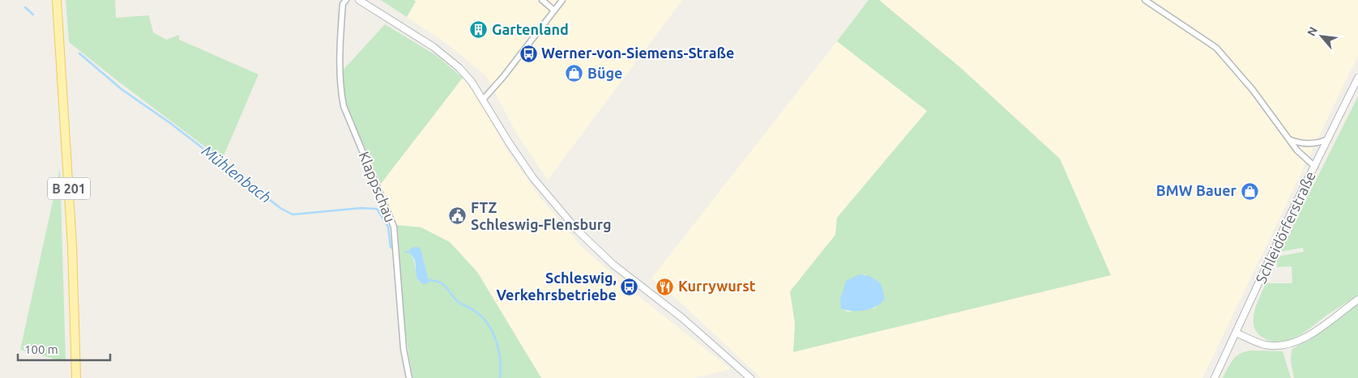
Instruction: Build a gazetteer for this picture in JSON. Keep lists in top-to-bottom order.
{
  "streets": {
    "main road": ["B 201"],
    "street": ["Klappschau", "Schleidörferstraße"]
  },
  "water": ["Mühlenbach"],
  "places": {
    "building": ["Gartenland"],
    "bus stop": ["Werner-von-Siemens-Straße", "Schleswig, Verkehrsbetriebe"],
    "shop": ["Büge", "BMW Bauer"],
    "public building": ["FTZ Schleswig-Flensburg"],
    "restaurant": ["Kurrywurst"]
  },
  "scale_bar": "100 m",
  "north": "top left"
}
